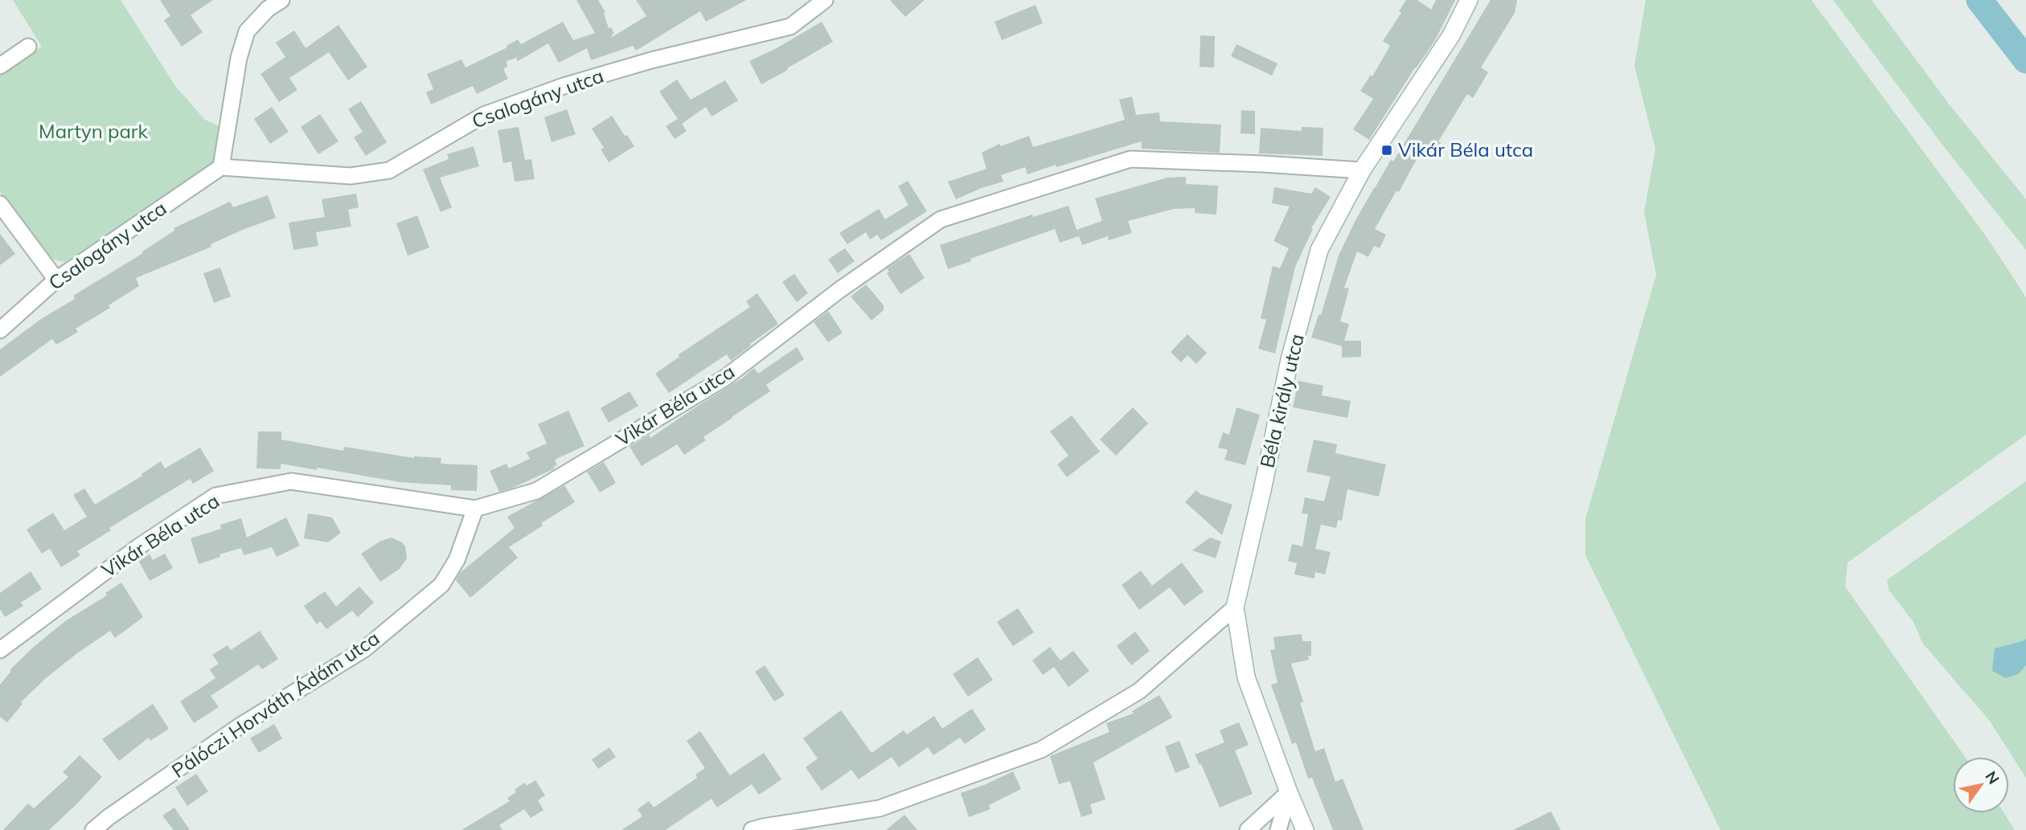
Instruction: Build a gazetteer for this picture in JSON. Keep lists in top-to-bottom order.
{
  "streets": {
    "street": [
      "Csalogány utca",
      "Béla király utca",
      "Vikár Béla utca",
      "Pálóczi Horváth Ádám utca"
    ]
  },
  "crossings": [
    ["Béla király utca", "Vikár Béla utca"],
    ["Vikár Béla utca", "Pálóczi Horváth Ádám utca"]
  ],
  "parks": ["Martyn park"],
  "places": {
    "transit": ["Vikár Béla utca"]
  },
  "north": "top right"
}
